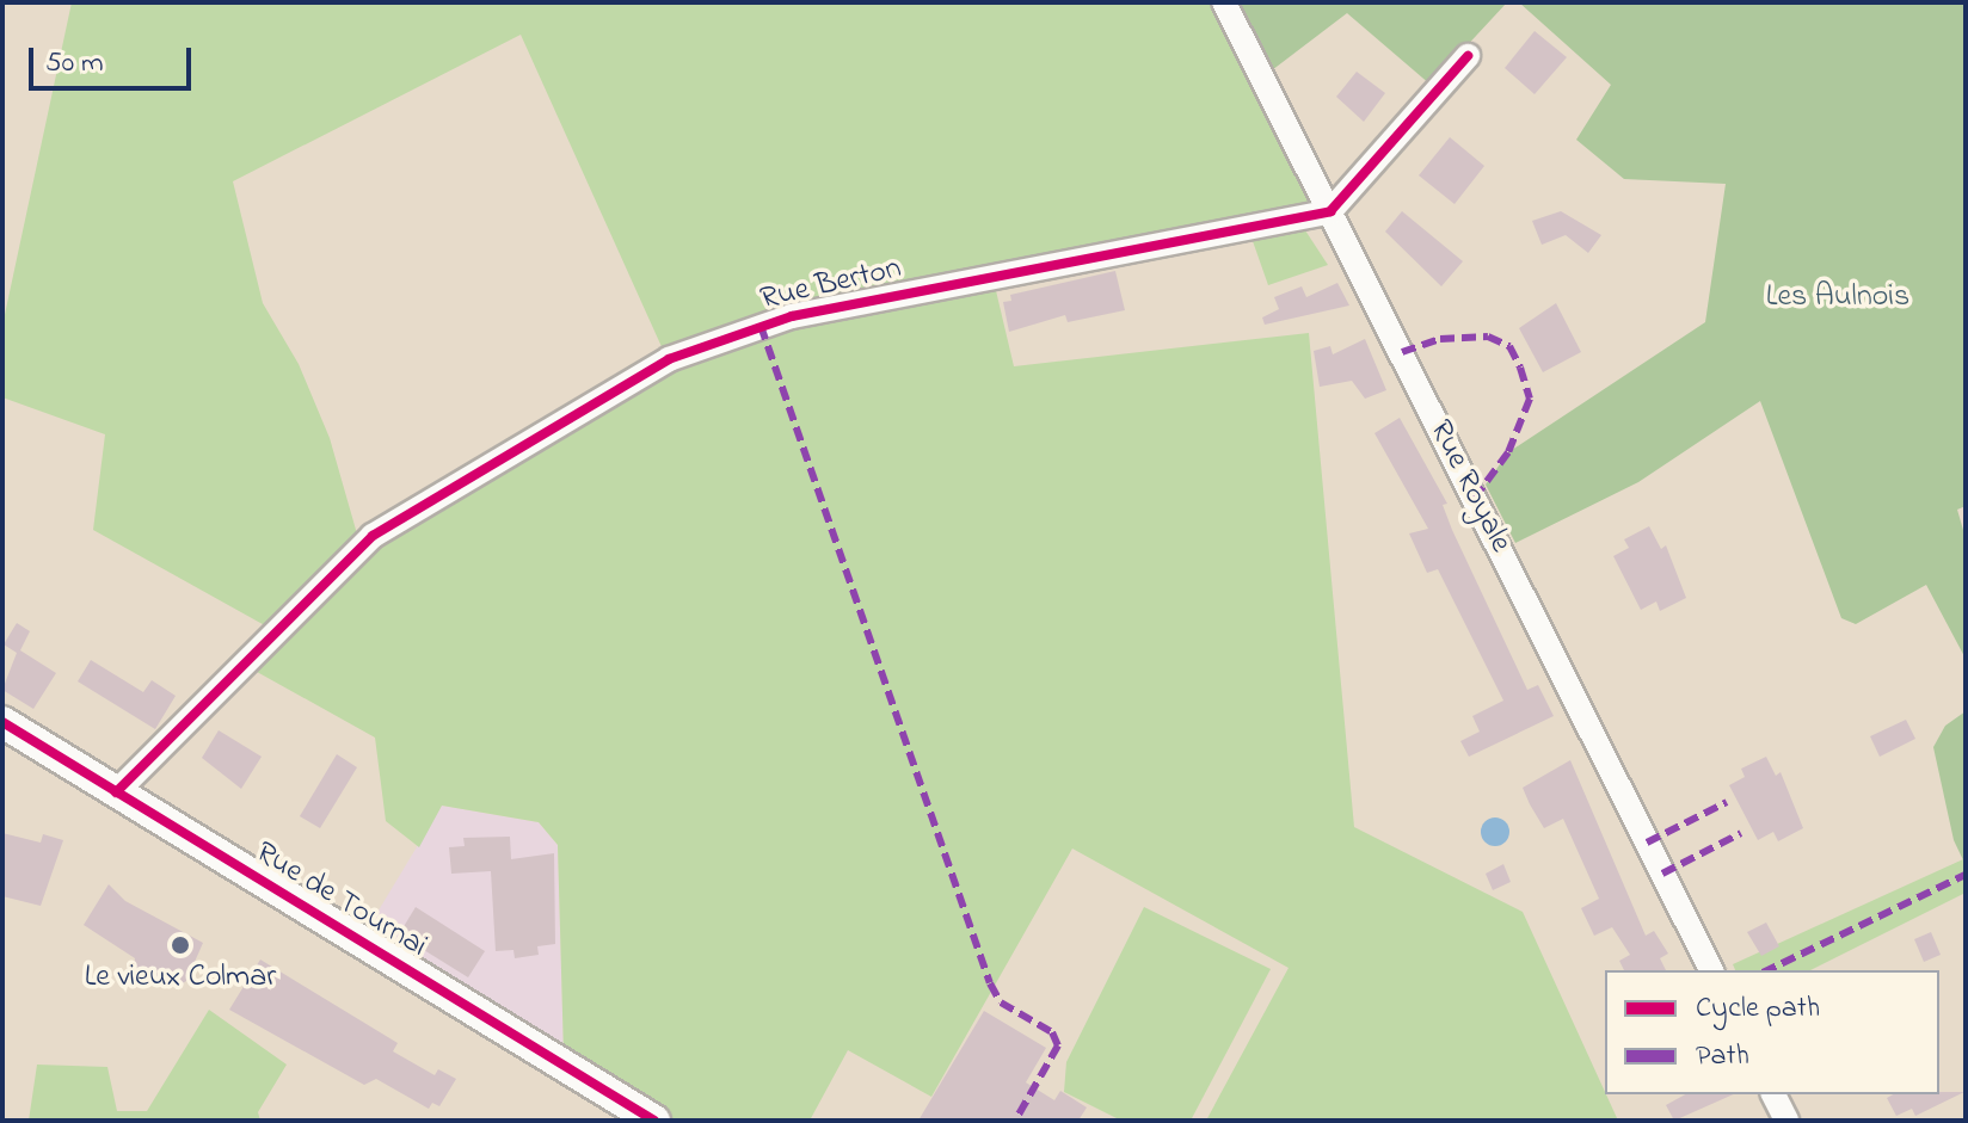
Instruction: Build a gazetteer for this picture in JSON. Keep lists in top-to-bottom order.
{
  "streets": {
    "main road": ["Rue de Tournai"],
    "street": ["Rue Berton", "Rue Royale"]
  },
  "crossings": [
    ["Rue Berton", "Rue Royale"],
    ["Rue Berton", "Rue de Tournai"]
  ],
  "parks": ["Les Aulnois"],
  "places": ["Le vieux Colmar"],
  "legend": ["Cycle path", "Path"],
  "scale_bar": "50 m"
}
